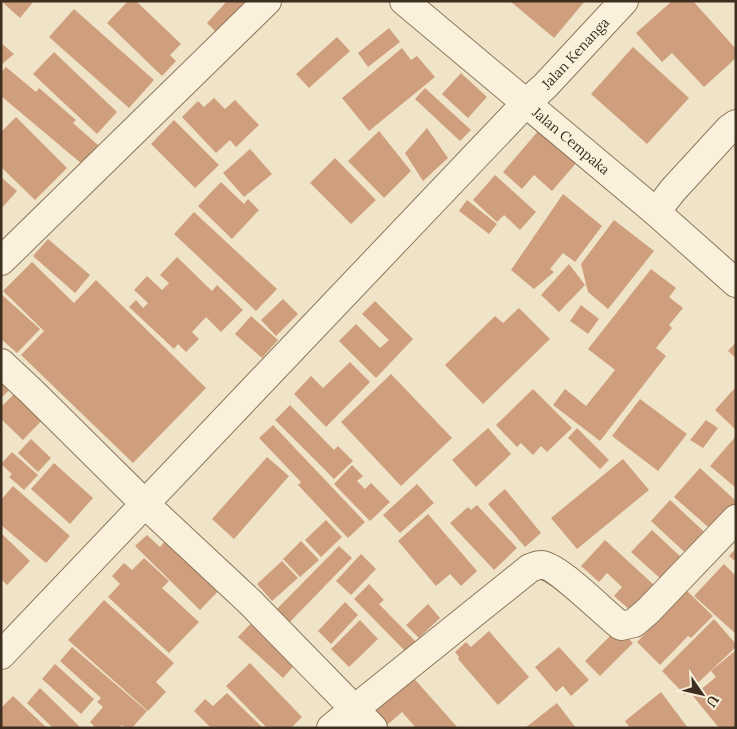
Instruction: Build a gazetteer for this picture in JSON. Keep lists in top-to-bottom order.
{
  "streets": {
    "street": ["Jalan Kenanga", "Jalan Cempaka"]
  },
  "crossings": [
    ["Jalan Kenanga", "Jalan Cempaka"]
  ],
  "north": "bottom right"
}
